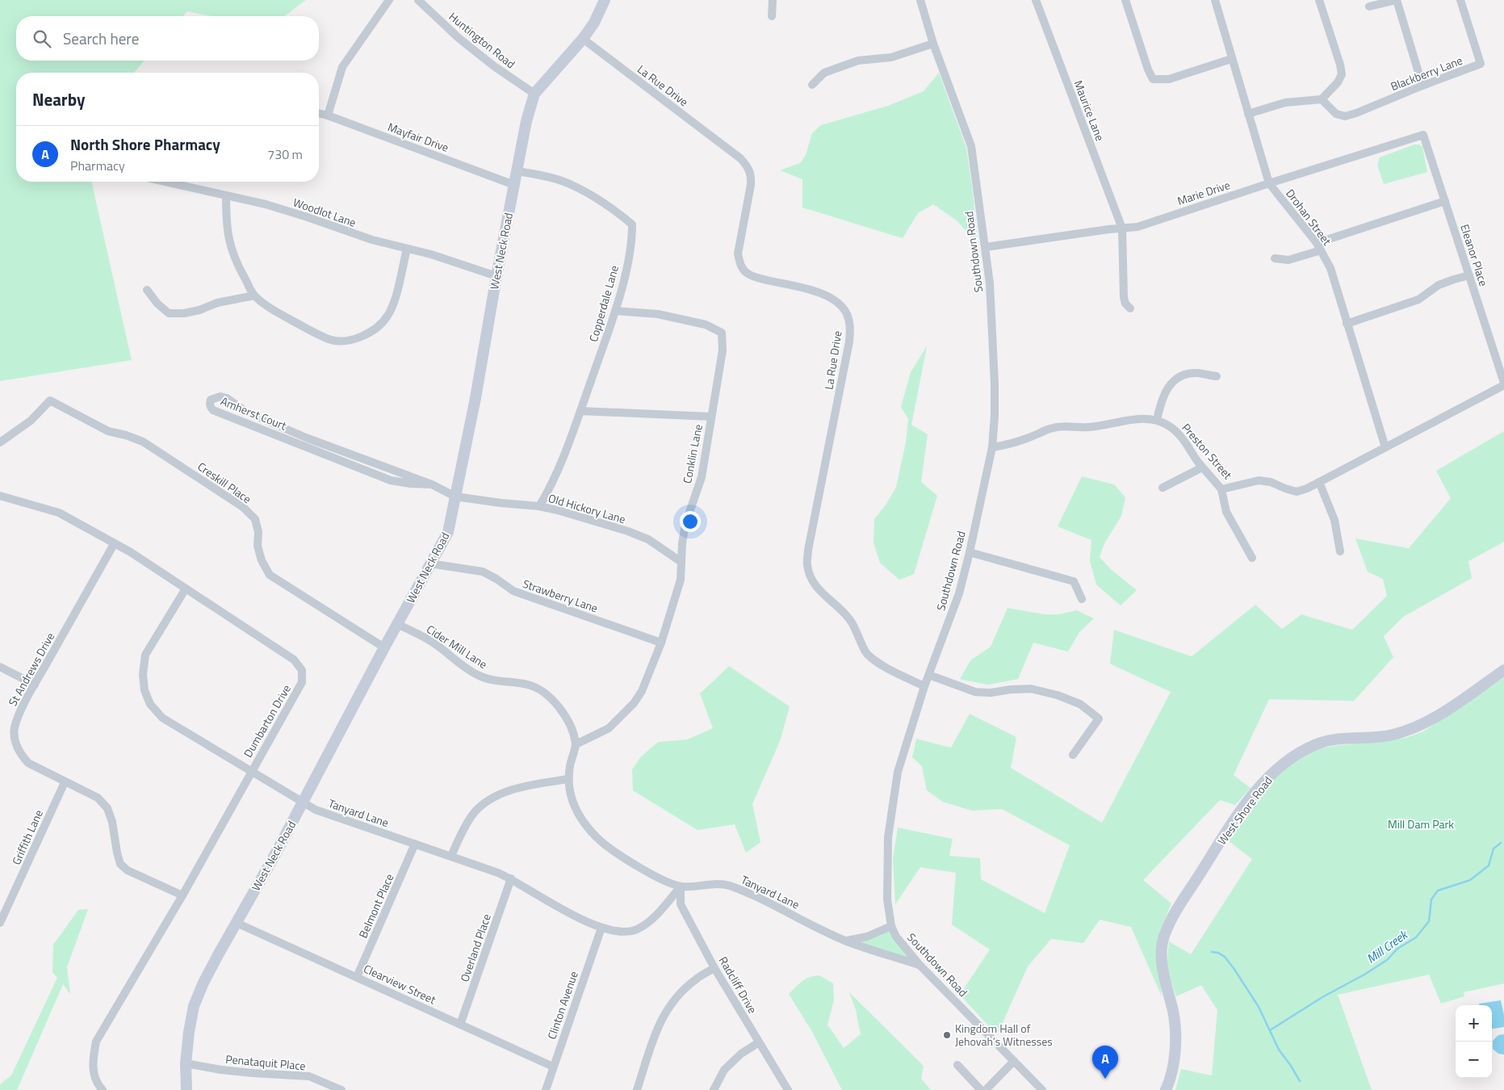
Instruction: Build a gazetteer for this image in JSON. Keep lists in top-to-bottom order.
{
  "streets": {
    "street": [
      "Huntington Road",
      "Blackberry Lane",
      "La Rue Drive",
      "Maurice Lane",
      "Mayfair Drive",
      "Marie Drive",
      "Woodlot Lane",
      "Drohan Street",
      "West Neck Road",
      "Southdown Road",
      "Eleanor Place",
      "Copperdale Lane",
      "Amherst Court",
      "Preston Street",
      "Conklin Lane",
      "Creskill Place",
      "Old Hickory Lane",
      "Strawberry Lane",
      "Cider Mill Lane",
      "St Andrews Drive",
      "Dumbarton Drive",
      "West Shore Road",
      "Tanyard Lane",
      "Griffith Lane",
      "Belmont Place",
      "Overland Place",
      "Clearview Street",
      "Radcliff Drive",
      "Clinton Avenue",
      "Penataquit Place"
    ]
  },
  "crossings": [
    ["Huntington Road", "West Neck Road"],
    ["La Rue Drive", "West Neck Road"],
    ["La Rue Drive", "Southdown Road"],
    ["Maurice Lane", "Marie Drive"],
    ["Mayfair Drive", "West Neck Road"],
    ["Marie Drive", "Drohan Street"],
    ["Marie Drive", "Southdown Road"],
    ["Marie Drive", "Eleanor Place"],
    ["Woodlot Lane", "West Neck Road"],
    ["Drohan Street", "Preston Street"],
    ["West Neck Road", "Copperdale Lane"],
    ["West Neck Road", "Amherst Court"],
    ["West Neck Road", "Creskill Place"],
    ["West Neck Road", "Old Hickory Lane"],
    ["West Neck Road", "Strawberry Lane"],
    ["West Neck Road", "Cider Mill Lane"],
    ["West Neck Road", "Tanyard Lane"],
    ["West Neck Road", "Clearview Street"],
    ["West Neck Road", "Penataquit Place"],
    ["Southdown Road", "Preston Street"],
    ["Southdown Road", "Tanyard Lane"],
    ["Eleanor Place", "Preston Street"],
    ["Copperdale Lane", "Conklin Lane"],
    ["Copperdale Lane", "Old Hickory Lane"],
    ["Amherst Court", "Old Hickory Lane"],
    ["Conklin Lane", "Old Hickory Lane"],
    ["Conklin Lane", "Strawberry Lane"],
    ["Conklin Lane", "Cider Mill Lane"],
    ["St Andrews Drive", "Dumbarton Drive"],
    ["St Andrews Drive", "Griffith Lane"],
    ["Dumbarton Drive", "Tanyard Lane"],
    ["Tanyard Lane", "Belmont Place"],
    ["Tanyard Lane", "Overland Place"],
    ["Tanyard Lane", "Radcliff Drive"],
    ["Tanyard Lane", "Clinton Avenue"],
    ["Belmont Place", "Clearview Street"],
    ["Overland Place", "Clearview Street"],
    ["Clearview Street", "Clinton Avenue"]
  ],
  "water": ["Mill Creek"],
  "parks": ["Mill Dam Park"],
  "places": ["Kingdom Hall of Jehovah’s Witnesses"],
  "page": {
    "search": "Search here",
    "heading": "Nearby",
    "list": [
      {
        "mark": "A",
        "name": "North Shore Pharmacy",
        "note": "Pharmacy",
        "value": "730 m"
      }
    ],
    "map_buttons": ["+", "−"],
    "pins": "A"
  }
}
